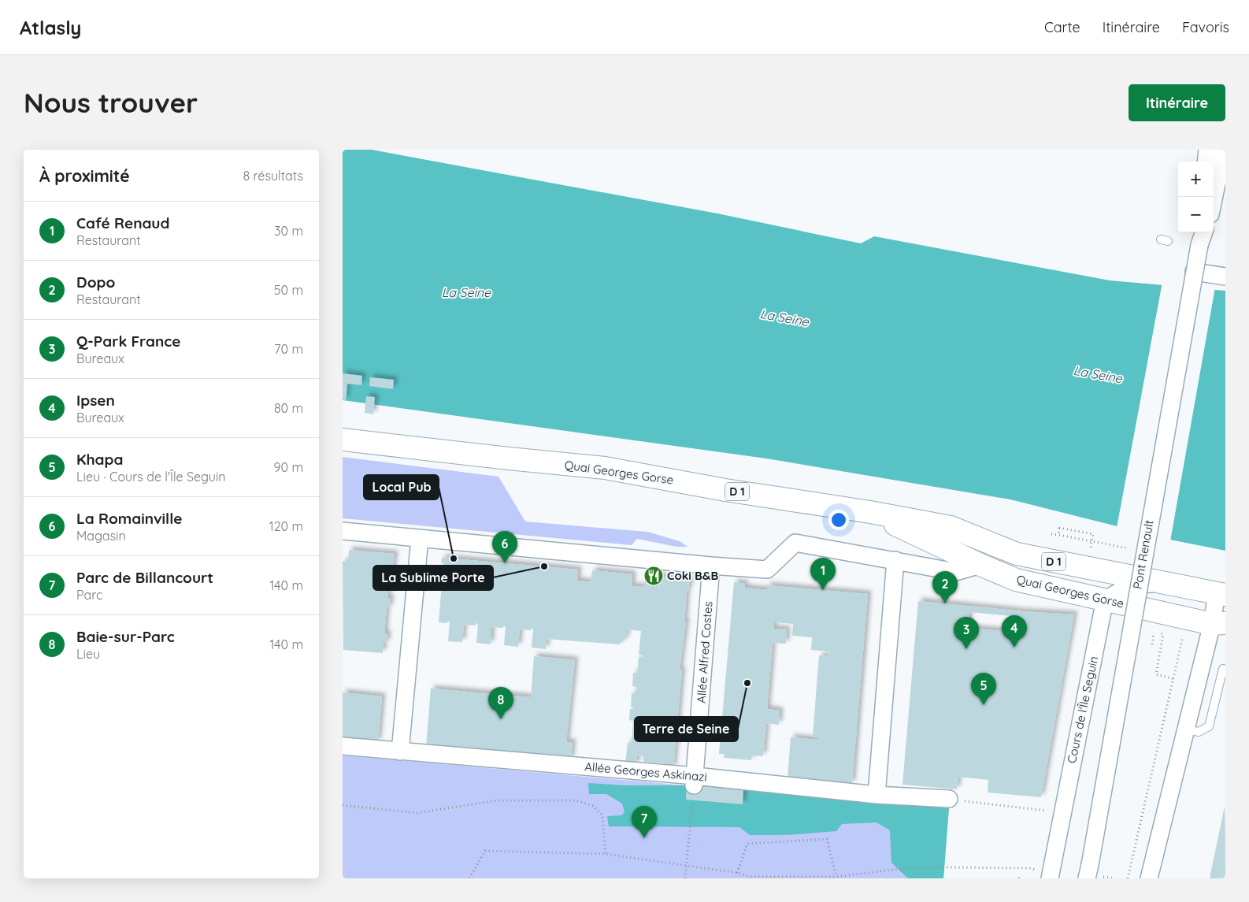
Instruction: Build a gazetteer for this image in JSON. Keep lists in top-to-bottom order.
{
  "streets": {
    "main road": ["Quai Georges Gorse", "D 1"],
    "street": [
      "Pont Renault",
      "Allée Alfred Costes",
      "Cours de l'Île Seguin",
      "Allée Georges Askinazi"
    ]
  },
  "crossings": [
    ["Quai Georges Gorse", "Cours de l'Île Seguin"],
    ["Allée Alfred Costes", "Allée Georges Askinazi"]
  ],
  "water": ["La Seine"],
  "places": {
    "other": ["Local Pub", "La Sublime Porte", "Terre de Seine"],
    "restaurant": ["Coki B&B"]
  },
  "page": {
    "header": "Atlasly",
    "nav": ["Carte", "Itinéraire", "Favoris"],
    "buttons": "Itinéraire",
    "title": "Nous trouver",
    "heading": ["À proximité", "8 résultats"],
    "map_buttons": ["+", "−"],
    "list": [
      {
        "mark": "1",
        "name": "Café Renaud",
        "note": "Restaurant",
        "value": "30 m"
      },
      {
        "mark": "2",
        "name": "Dopo",
        "note": "Restaurant",
        "value": "50 m"
      },
      {
        "mark": "3",
        "name": "Q-Park France",
        "note": "Bureaux",
        "value": "70 m"
      },
      {
        "mark": "4",
        "name": "Ipsen",
        "note": "Bureaux",
        "value": "80 m"
      },
      {
        "mark": "5",
        "name": "Khapa",
        "note": "Lieu · Cours de l'Île Seguin",
        "value": "90 m"
      },
      {
        "mark": "6",
        "name": "La Romainville",
        "note": "Magasin",
        "value": "120 m"
      },
      {
        "mark": "7",
        "name": "Parc de Billancourt",
        "note": "Parc",
        "value": "140 m"
      },
      {
        "mark": "8",
        "name": "Baie-sur-Parc",
        "note": "Lieu",
        "value": "140 m"
      }
    ],
    "pins": [
      "6",
      "1",
      "2",
      "4",
      "3",
      "5",
      "8",
      "7"
    ]
  }
}
